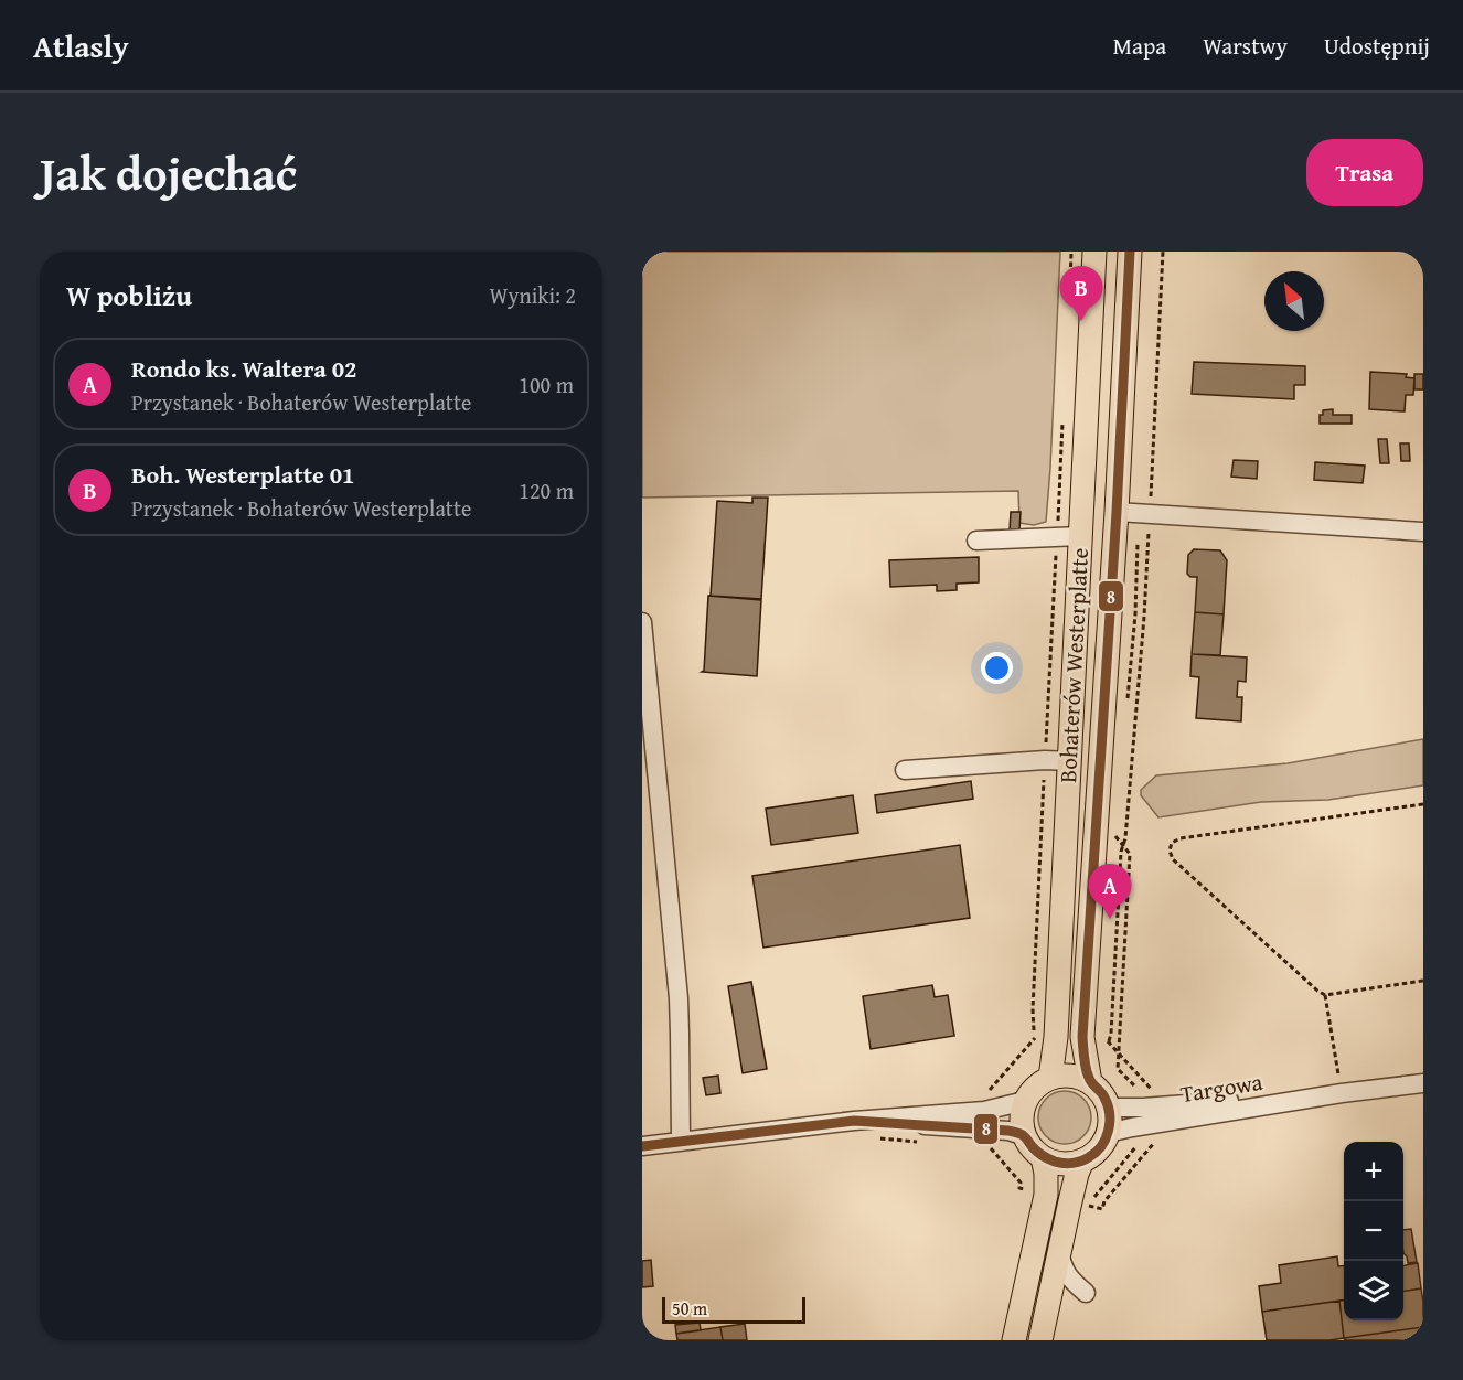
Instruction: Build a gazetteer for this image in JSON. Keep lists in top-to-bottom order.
{
  "streets": {
    "main road": ["Bohaterów Westerplatte"],
    "street": ["Targowa"]
  },
  "crossings": [
    ["Bohaterów Westerplatte", "Targowa"]
  ],
  "lines": ["transit line 8"],
  "scale_bar": "50 m",
  "north": "top left",
  "page": {
    "header": "Atlasly",
    "nav": ["Mapa", "Warstwy", "Udostępnij"],
    "title": "Jak dojechać",
    "buttons": "Trasa",
    "heading": ["W pobliżu", "Wyniki: 2"],
    "pins": ["B", "A"],
    "list": [
      {
        "mark": "A",
        "name": "Rondo ks. Waltera 02",
        "note": "Przystanek · Bohaterów Westerplatte",
        "value": "100 m"
      },
      {
        "mark": "B",
        "name": "Boh. Westerplatte 01",
        "note": "Przystanek · Bohaterów Westerplatte",
        "value": "120 m"
      }
    ],
    "map_buttons": ["+", "−"],
    "scale": "50 m"
  }
}
